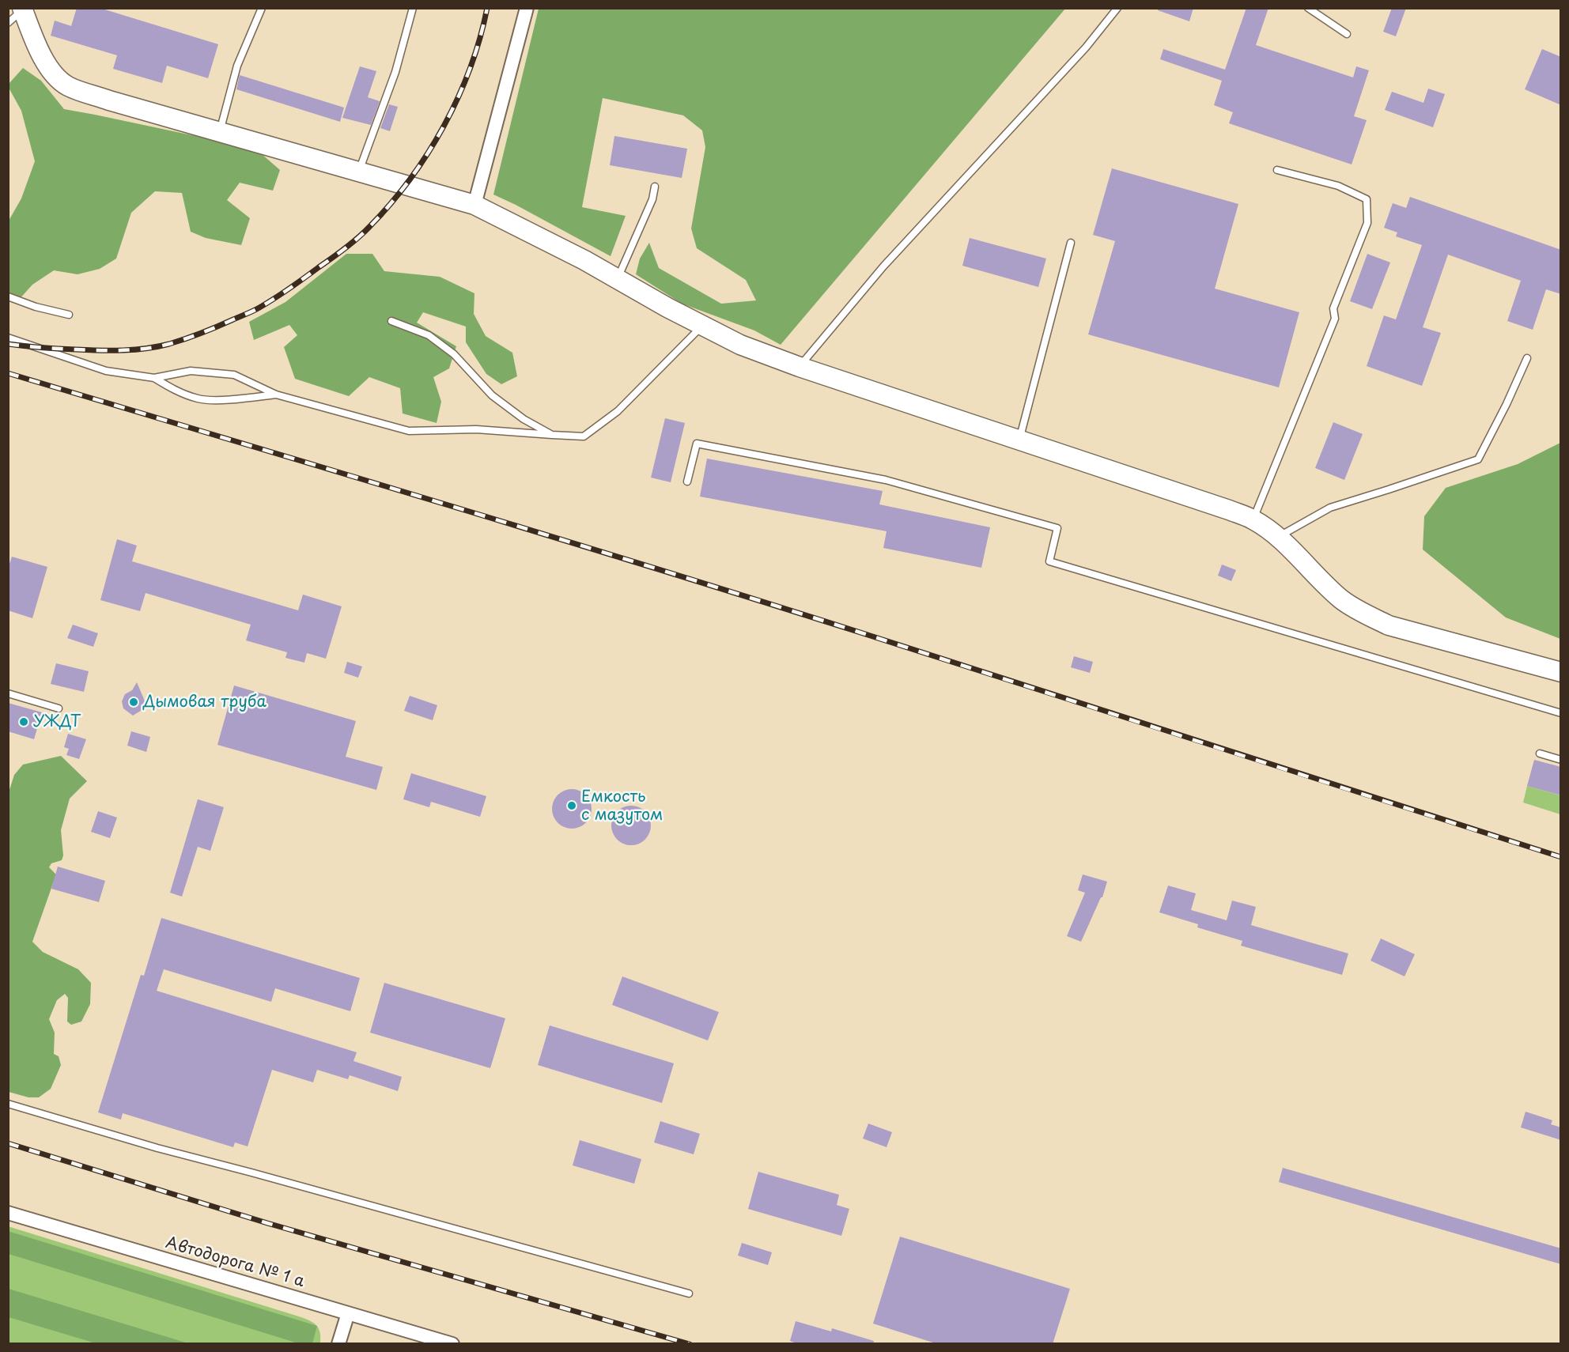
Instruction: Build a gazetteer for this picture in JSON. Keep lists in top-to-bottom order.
{
  "streets": {
    "street": ["Автодорога № 1 а"]
  },
  "places": ["Дымовая труба", "УЖДТ", "Емкость с мазутом"]
}
